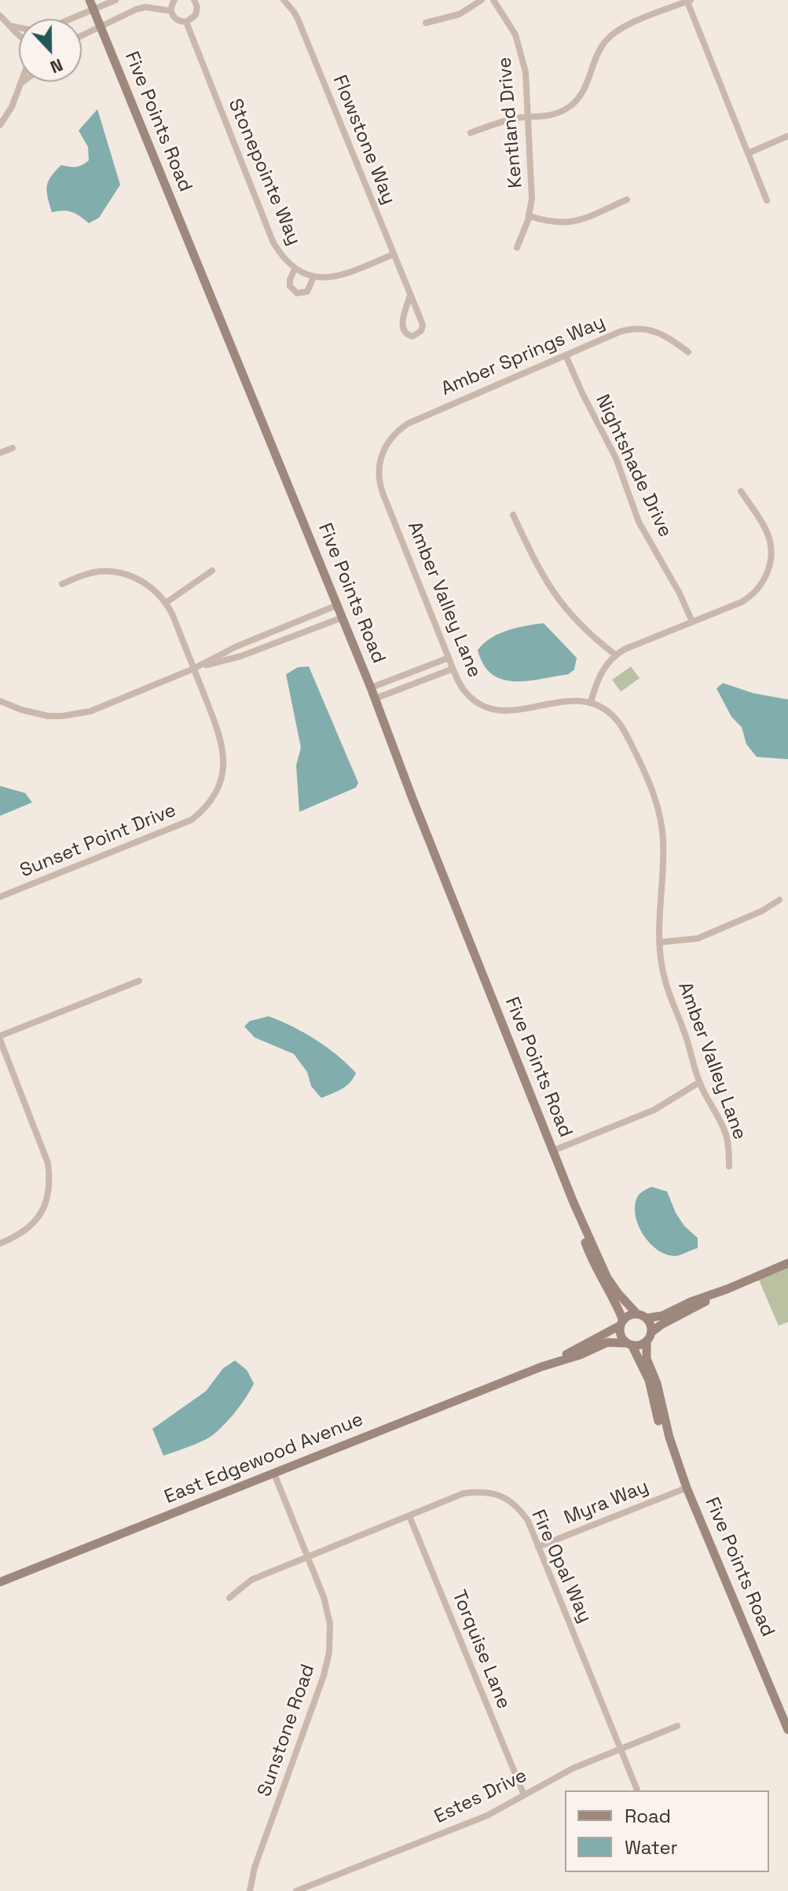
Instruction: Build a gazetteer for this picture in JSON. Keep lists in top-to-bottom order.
{
  "streets": {
    "street": [
      "Five Points Road",
      "Kentland Drive",
      "Flowstone Way",
      "Stonepointe Way",
      "Amber Springs Way",
      "Nightshade Drive",
      "Amber Valley Lane",
      "Sunset Point Drive",
      "East Edgewood Avenue",
      "Myra Way",
      "Fire Opal Way",
      "Torquise Lane",
      "Sunstone Road",
      "Estes Drive"
    ]
  },
  "crossings": [
    ["Five Points Road", "Myra Way"],
    ["Flowstone Way", "Stonepointe Way"],
    ["Amber Springs Way", "Nightshade Drive"],
    ["Amber Springs Way", "Amber Valley Lane"],
    ["East Edgewood Avenue", "Sunstone Road"],
    ["Myra Way", "Fire Opal Way"],
    ["Fire Opal Way", "Torquise Lane"],
    ["Fire Opal Way", "Sunstone Road"],
    ["Fire Opal Way", "Estes Drive"],
    ["Torquise Lane", "Estes Drive"]
  ],
  "legend": ["Road", "Water"],
  "north": "bottom"
}
